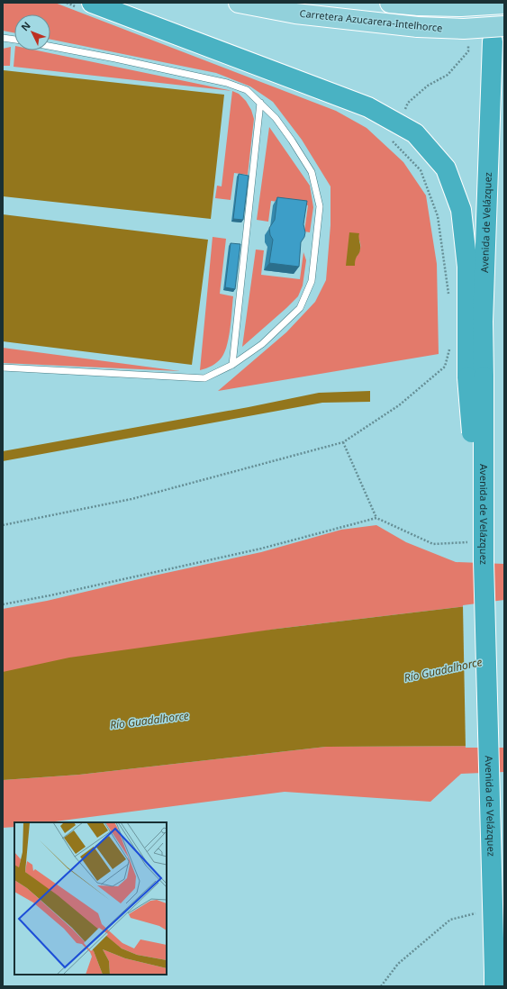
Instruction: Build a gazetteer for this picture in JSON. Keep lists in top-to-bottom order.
{
  "streets": {
    "highway": ["Avenida de Velázquez"],
    "main road": ["Carretera Azucarera-Intelhorce"]
  },
  "water": ["Río Guadalhorce"],
  "north": "top left"
}
